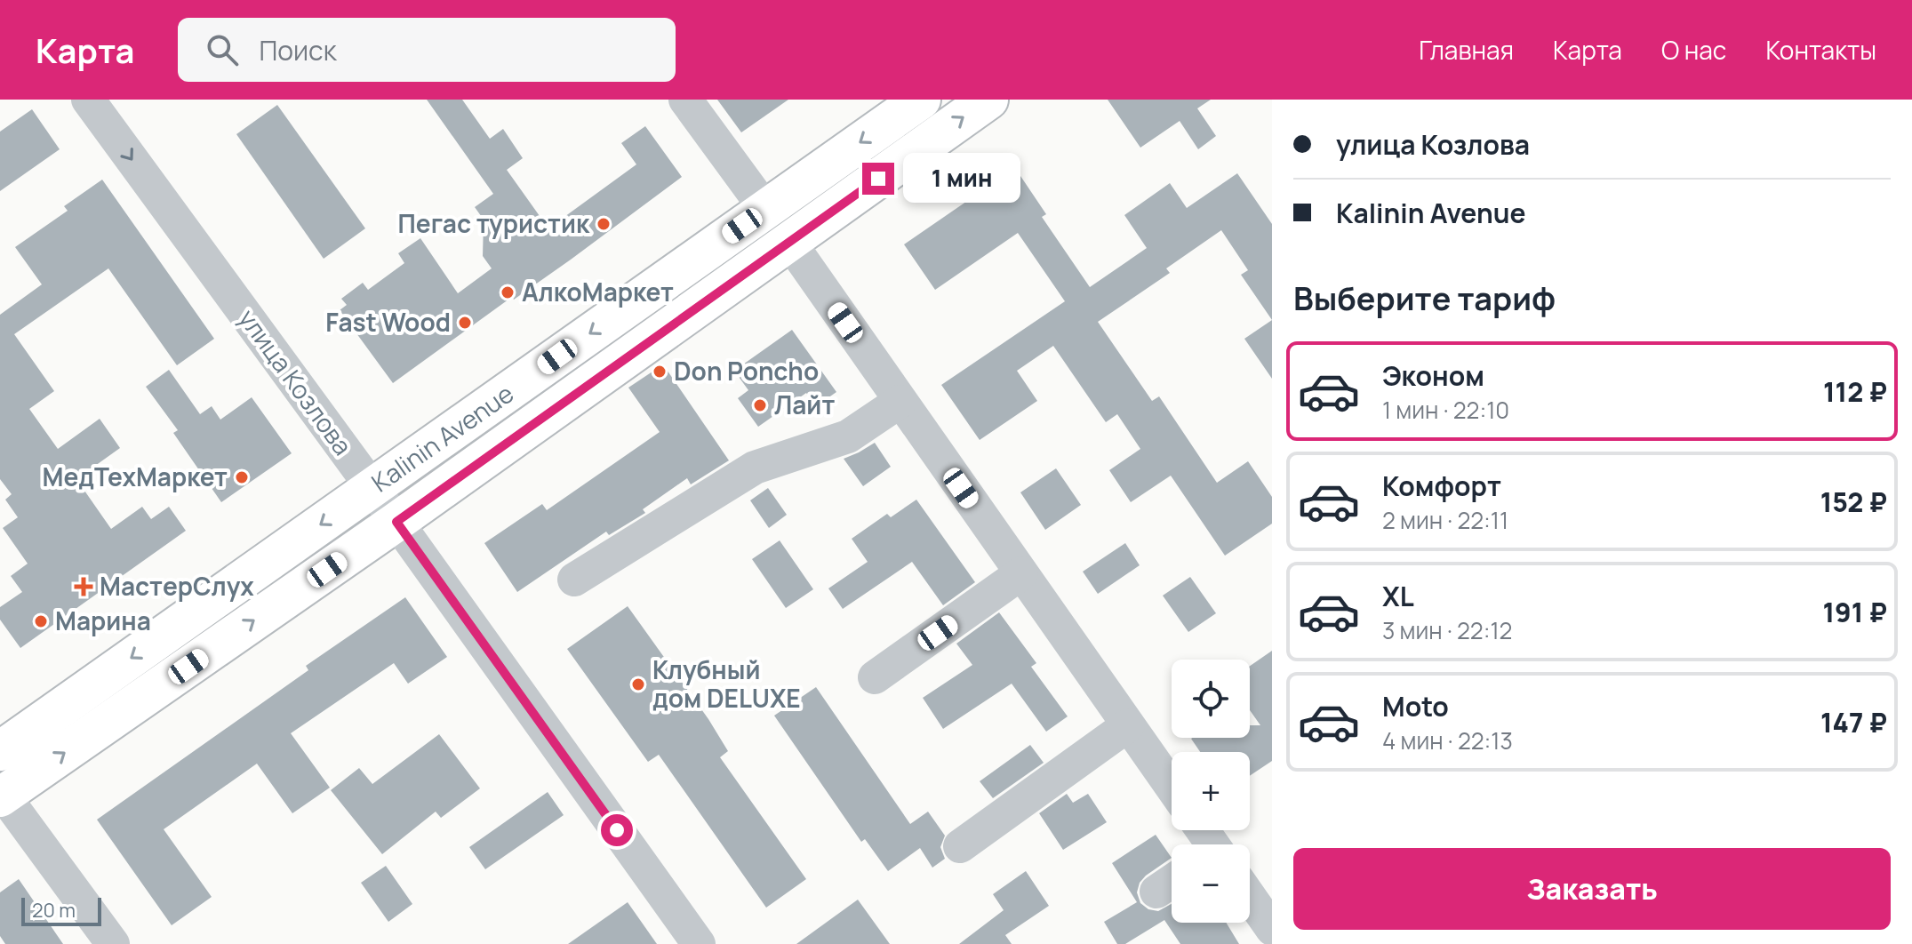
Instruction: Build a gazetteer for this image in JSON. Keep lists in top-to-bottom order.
{
  "streets": {
    "main road": ["Kalinin Avenue"],
    "street": ["улица Козлова"]
  },
  "crossings": [
    ["улица Козлова", "Kalinin Avenue"]
  ],
  "one_way": ["улица Козлова"],
  "places": {
    "other": [
      "Пегас туристик",
      "АлкоМаркет",
      "Fast Wood",
      "Don Poncho",
      "Лайт",
      "МедТехМаркет",
      "Марина",
      "Клубный дом DELUXE"
    ],
    "health": ["МастерСлух"]
  },
  "scale_bar": "20 m",
  "page": {
    "header": "Карта",
    "search": "Поиск",
    "nav": [
      "Главная",
      "Карта",
      "О нас",
      "Контакты"
    ],
    "banner": ["улица Козлова", "Kalinin Avenue"],
    "bubble": "1 мин",
    "heading": "Выберите тариф",
    "list": [
      {
        "name": "Эконом",
        "note": "1 мин · 22:10",
        "value": "112 ₽"
      },
      {
        "name": "Комфорт",
        "note": "2 мин · 22:11",
        "value": "152 ₽"
      },
      {
        "name": "XL",
        "note": "3 мин · 22:12",
        "value": "191 ₽"
      },
      {
        "name": "Moto",
        "note": "4 мин · 22:13",
        "value": "147 ₽"
      }
    ],
    "map_buttons": ["+", "−"],
    "buttons": "Заказать",
    "scale": "20 m"
  }
}
